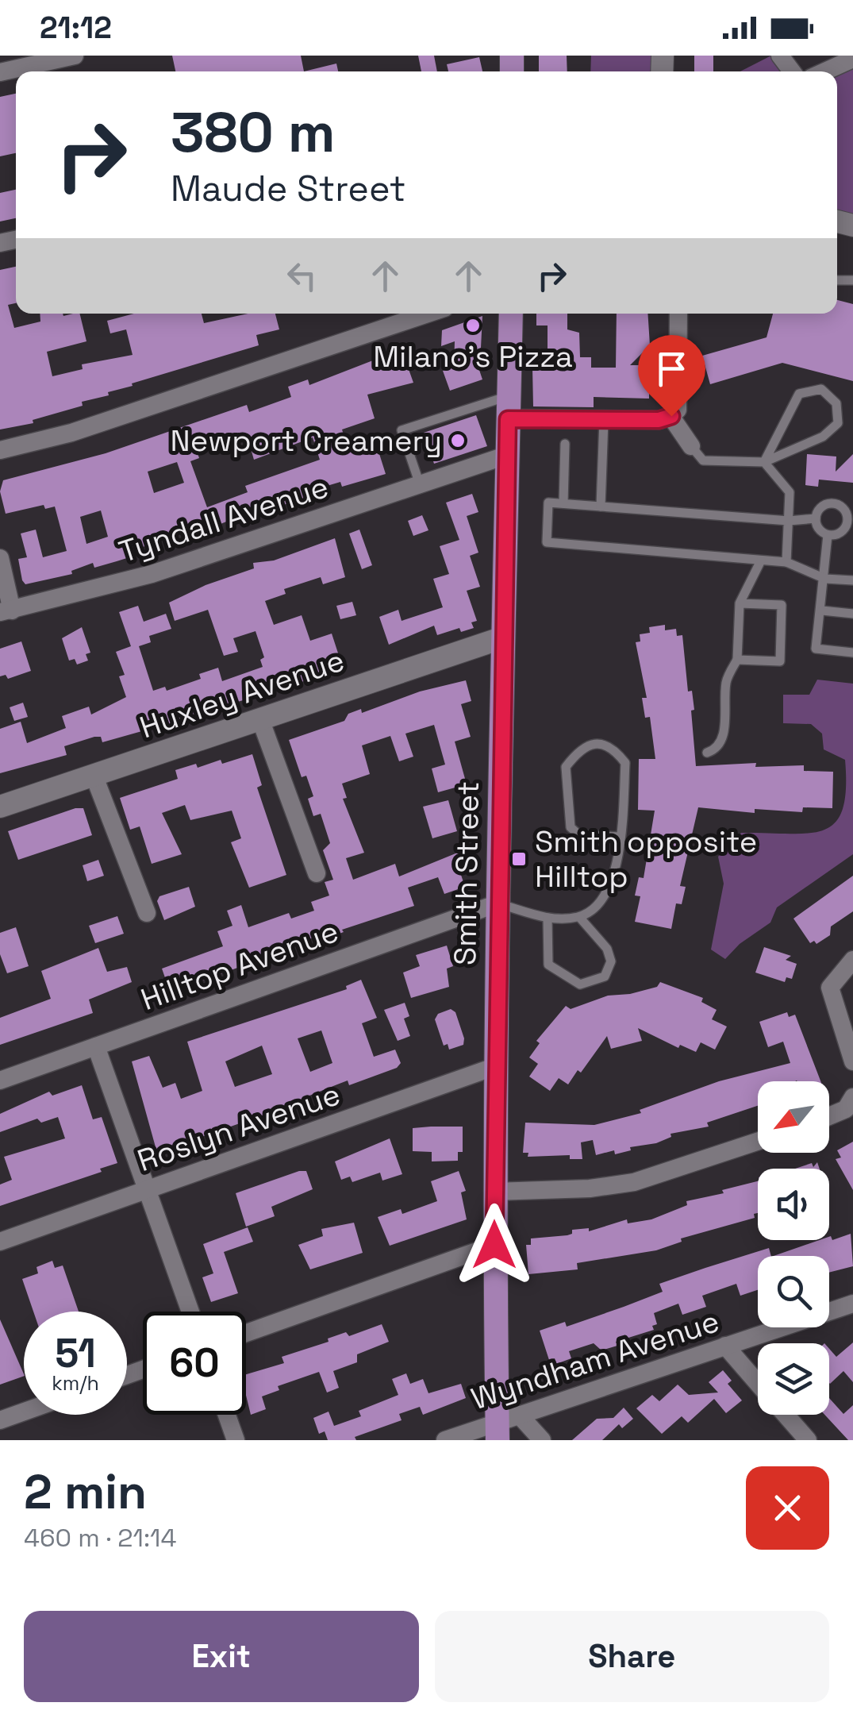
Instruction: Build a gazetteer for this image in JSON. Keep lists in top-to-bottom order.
{
  "streets": {
    "main road": ["Smith Street"],
    "street": [
      "Tyndall Avenue",
      "Huxley Avenue",
      "Hilltop Avenue",
      "Roslyn Avenue",
      "Wyndham Avenue"
    ]
  },
  "crossings": [
    ["Tyndall Avenue", "Smith Street"],
    ["Huxley Avenue", "Smith Street"],
    ["Smith Street", "Hilltop Avenue"],
    ["Smith Street", "Roslyn Avenue"],
    ["Smith Street", "Wyndham Avenue"]
  ],
  "places": {
    "other": ["Milano's Pizza", "Newport Creamery"],
    "transit": ["Smith opposite Hilltop"]
  },
  "north": "bottom left",
  "page": {
    "status": "21:12",
    "turn": ["380 m", "Maude Street"],
    "speed": "51 km/h",
    "limit": "60",
    "heading": ["2 min", "460 m · 21:14"],
    "buttons": ["Exit", "Share"]
  }
}
